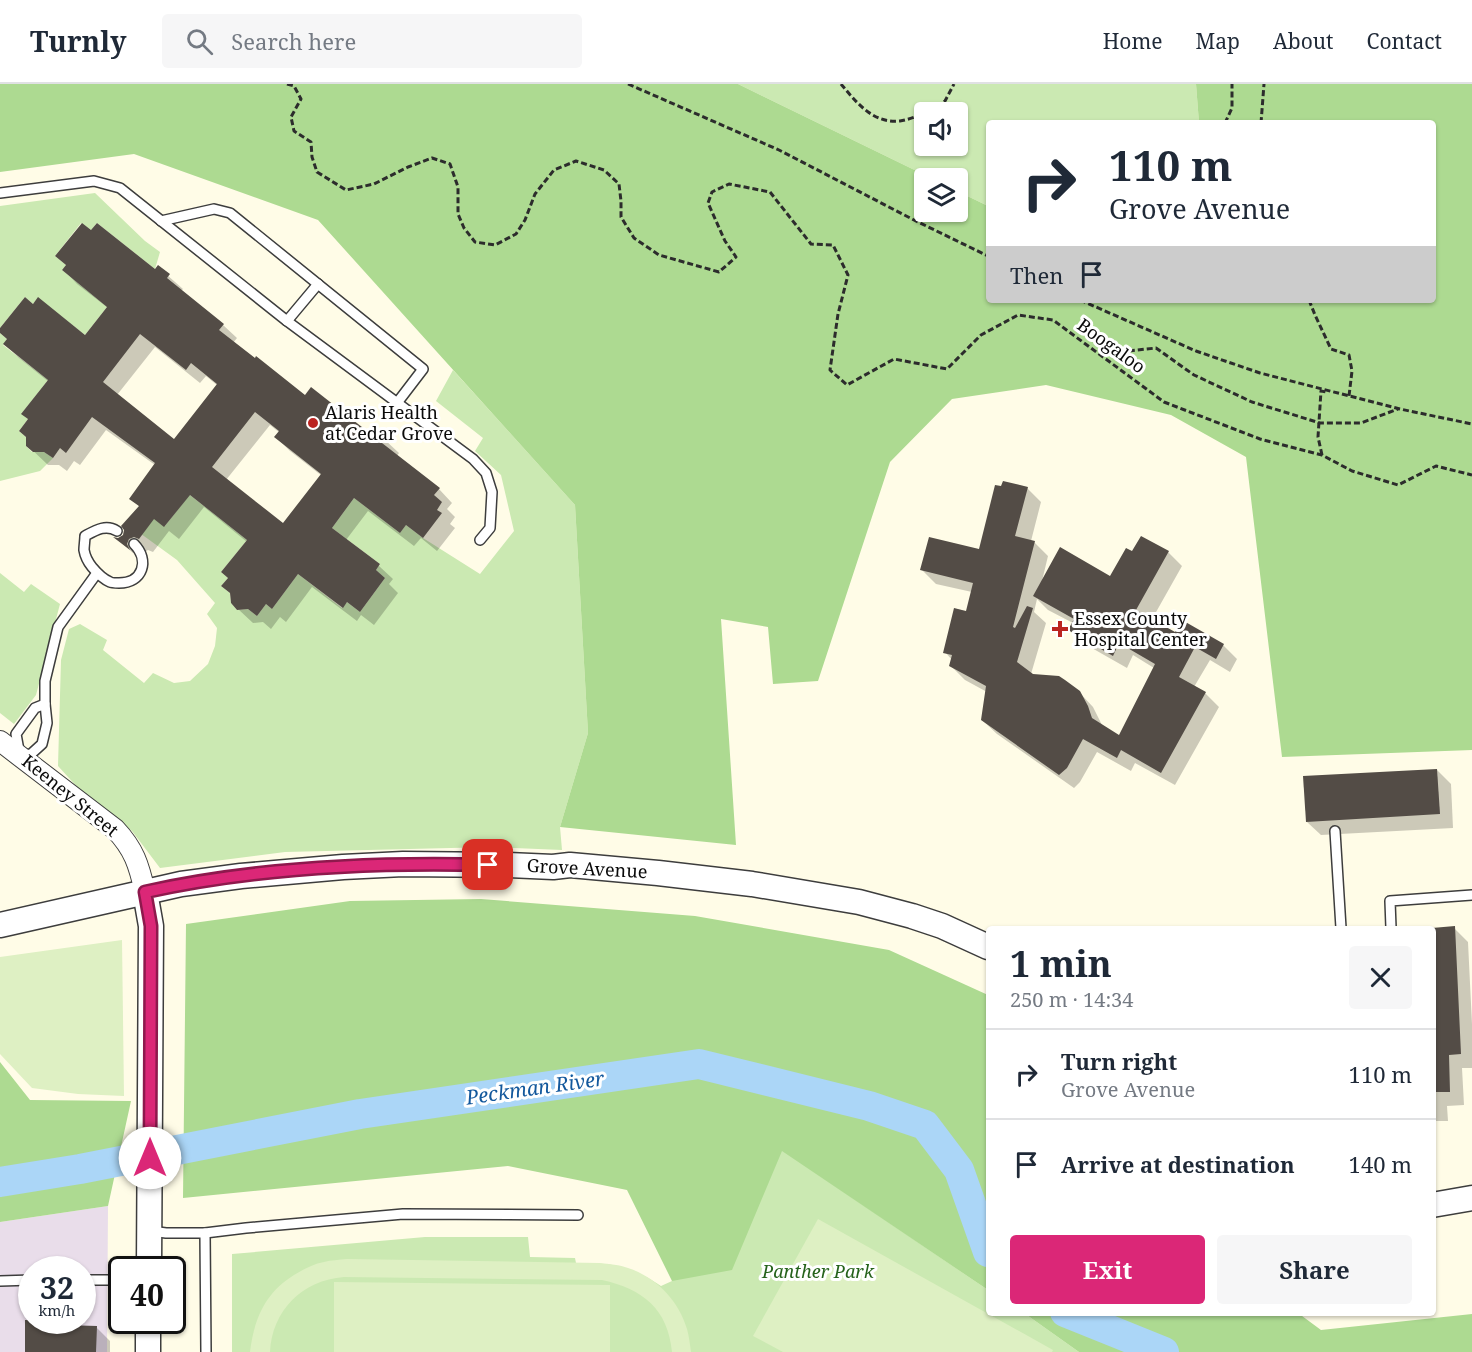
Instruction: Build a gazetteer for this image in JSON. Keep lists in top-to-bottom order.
{
  "streets": {
    "street": ["Keeney Street", "Grove Avenue"],
    "path": ["Boogaloo"]
  },
  "crossings": [
    ["Keeney Street", "Grove Avenue"]
  ],
  "water": ["Peckman River"],
  "parks": ["Panther Park"],
  "places": {
    "other": ["Alaris Health at Cedar Grove"],
    "health": ["Essex County Hospital Center"]
  },
  "page": {
    "header": "Turnly",
    "search": "Search here",
    "nav": [
      "Home",
      "Map",
      "About",
      "Contact"
    ],
    "turn": ["110 m", "Grove Avenue"],
    "then": "Then",
    "heading": ["1 min", "250 m · 14:34"],
    "list": [
      {
        "name": "Turn right",
        "note": "Grove Avenue",
        "value": "110 m"
      },
      {
        "name": "Arrive at destination",
        "value": "140 m"
      }
    ],
    "buttons": ["Exit", "Share"],
    "speed": "32 km/h",
    "limit": "40"
  }
}
